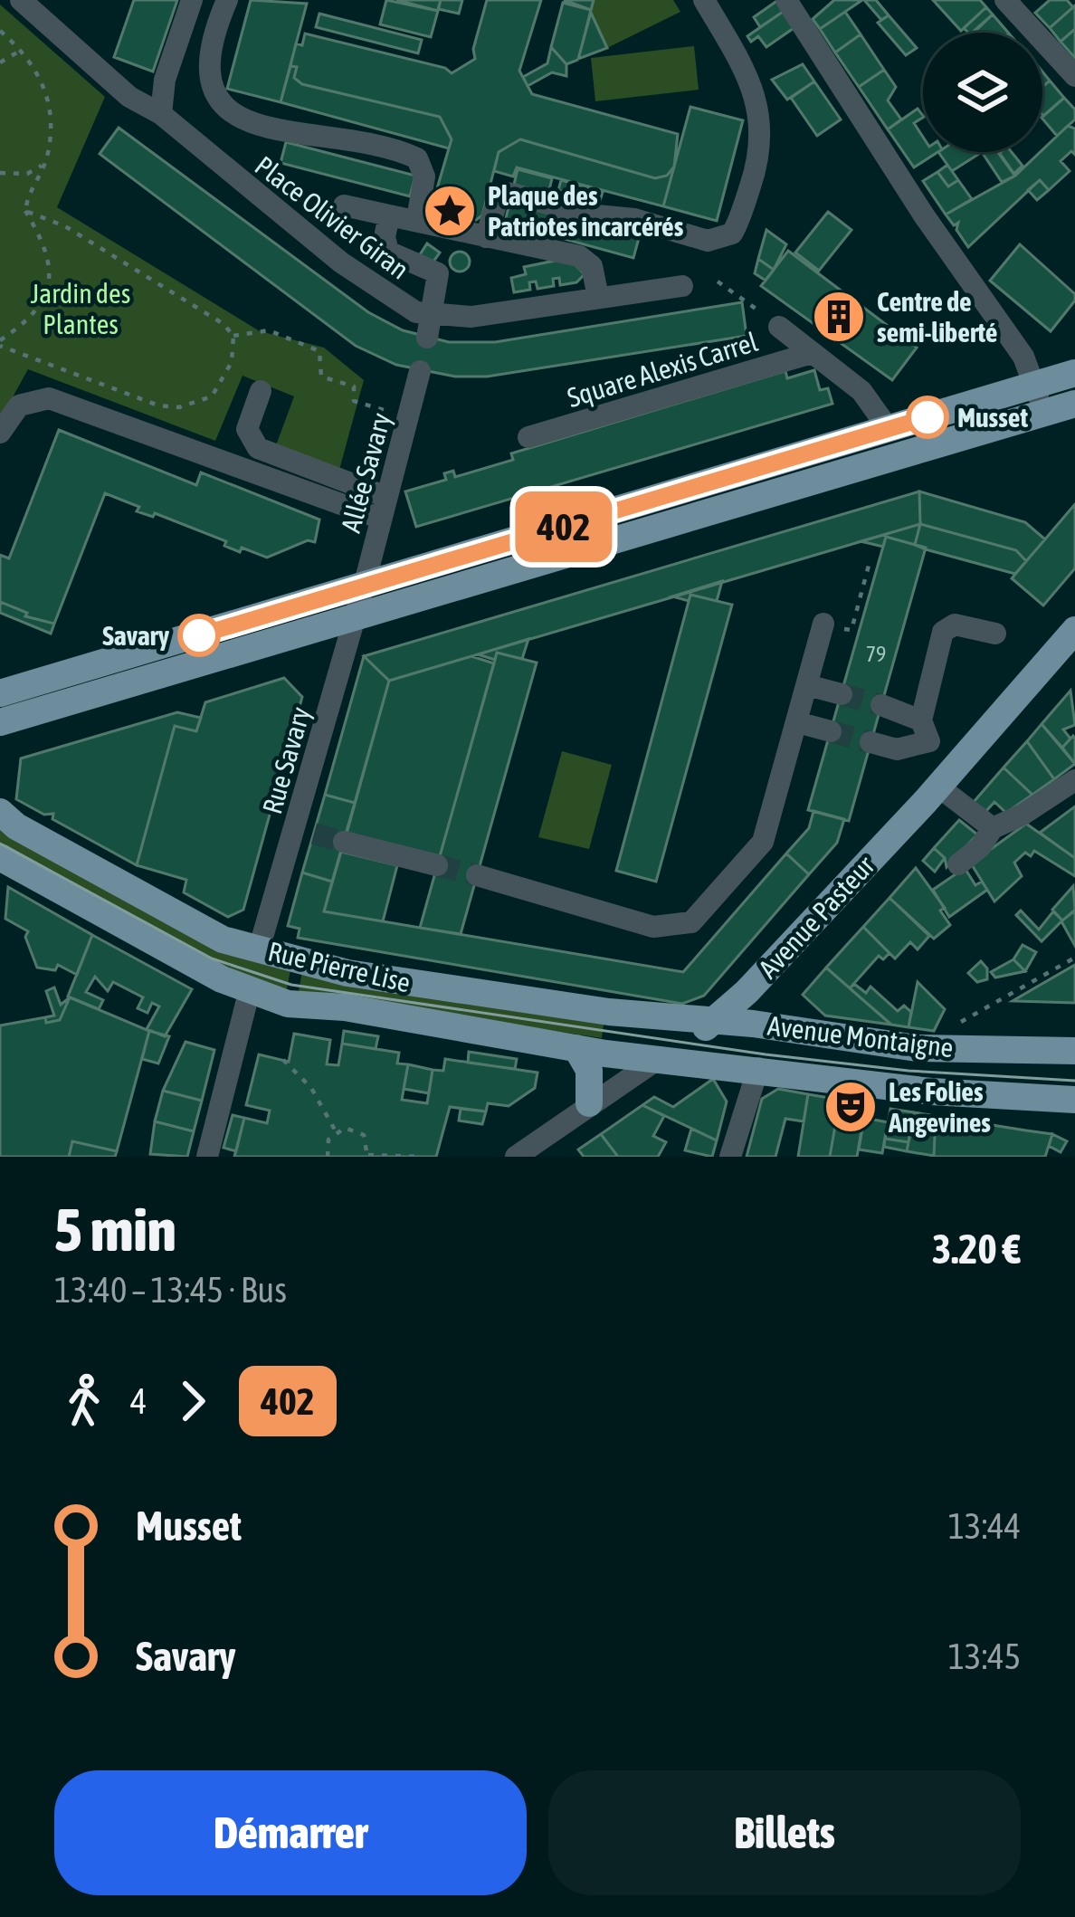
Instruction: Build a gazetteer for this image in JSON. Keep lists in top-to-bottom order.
{
  "streets": {
    "main road": ["Avenue Pasteur", "Rue Pierre Lise", "Avenue Montaigne"],
    "street": [
      "Place Olivier Giran",
      "Square Alexis Carrel",
      "Allée Savary",
      "Rue Savary"
    ]
  },
  "crossings": [
    ["Allée Savary", "Rue Savary"],
    ["Rue Savary", "Rue Pierre Lise"],
    ["Avenue Pasteur", "Rue Pierre Lise"],
    ["Avenue Pasteur", "Avenue Montaigne"],
    ["Rue Pierre Lise", "Avenue Montaigne"]
  ],
  "parks": ["Jardin des Plantes"],
  "places": {
    "place": ["Plaque des Patriotes incarcérés"],
    "building": ["Centre de semi-liberté"],
    "other": ["Musset", "Savary"],
    "theatre": ["Les Folies Angevines"]
  },
  "lines": ["bus line 402"],
  "house_numbers": ["79"],
  "page": {
    "on_map": "402",
    "heading": ["5 min", "13:40 – 13:45 · Bus", "3.20 €"],
    "legs": ["4", "402"],
    "list": [
      {
        "name": "Musset",
        "value": "13:44"
      },
      {
        "name": "Savary",
        "value": "13:45"
      }
    ],
    "buttons": ["Démarrer", "Billets"]
  }
}
